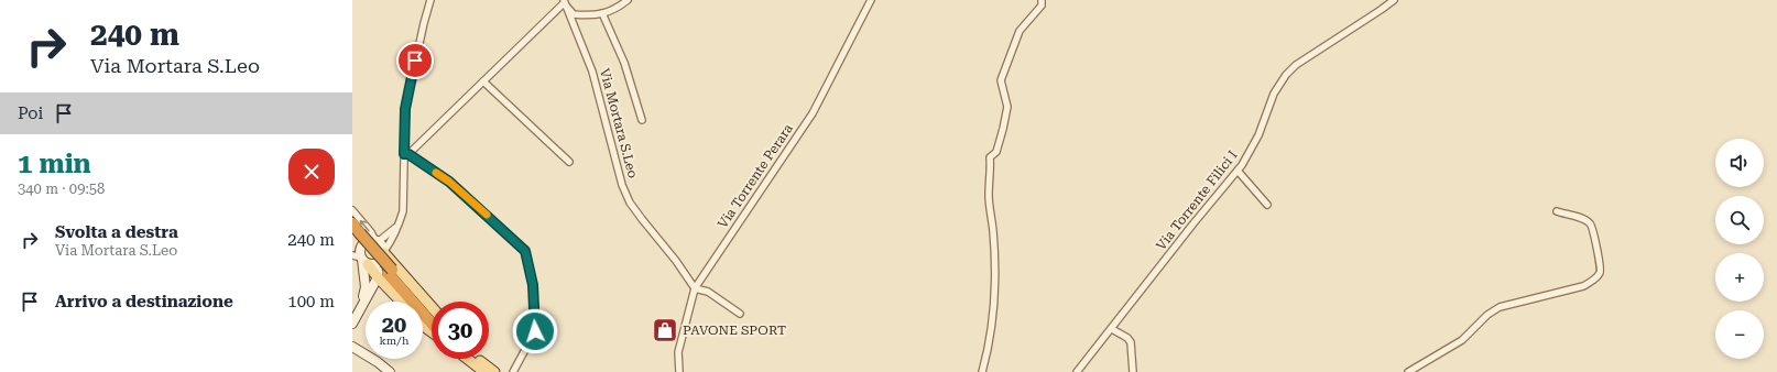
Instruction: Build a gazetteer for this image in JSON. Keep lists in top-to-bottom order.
{
  "streets": {
    "street": ["Via Mortara S.Leo", "Via Torrente Perara", "Via Torrente Filici I"]
  },
  "crossings": [
    ["Via Mortara S.Leo", "Via Torrente Perara"]
  ],
  "places": {
    "shop": ["PAVONE SPORT"]
  },
  "page": {
    "turn": ["240 m", "Via Mortara S.Leo"],
    "then": "Poi",
    "heading": ["1 min", "340 m · 09:58"],
    "map_buttons": ["+", "−"],
    "list": [
      {
        "name": "Svolta a destra",
        "note": "Via Mortara S.Leo",
        "value": "240 m"
      },
      {
        "name": "Arrivo a destinazione",
        "value": "100 m"
      }
    ],
    "speed": "20 km/h",
    "limit": "30"
  }
}
